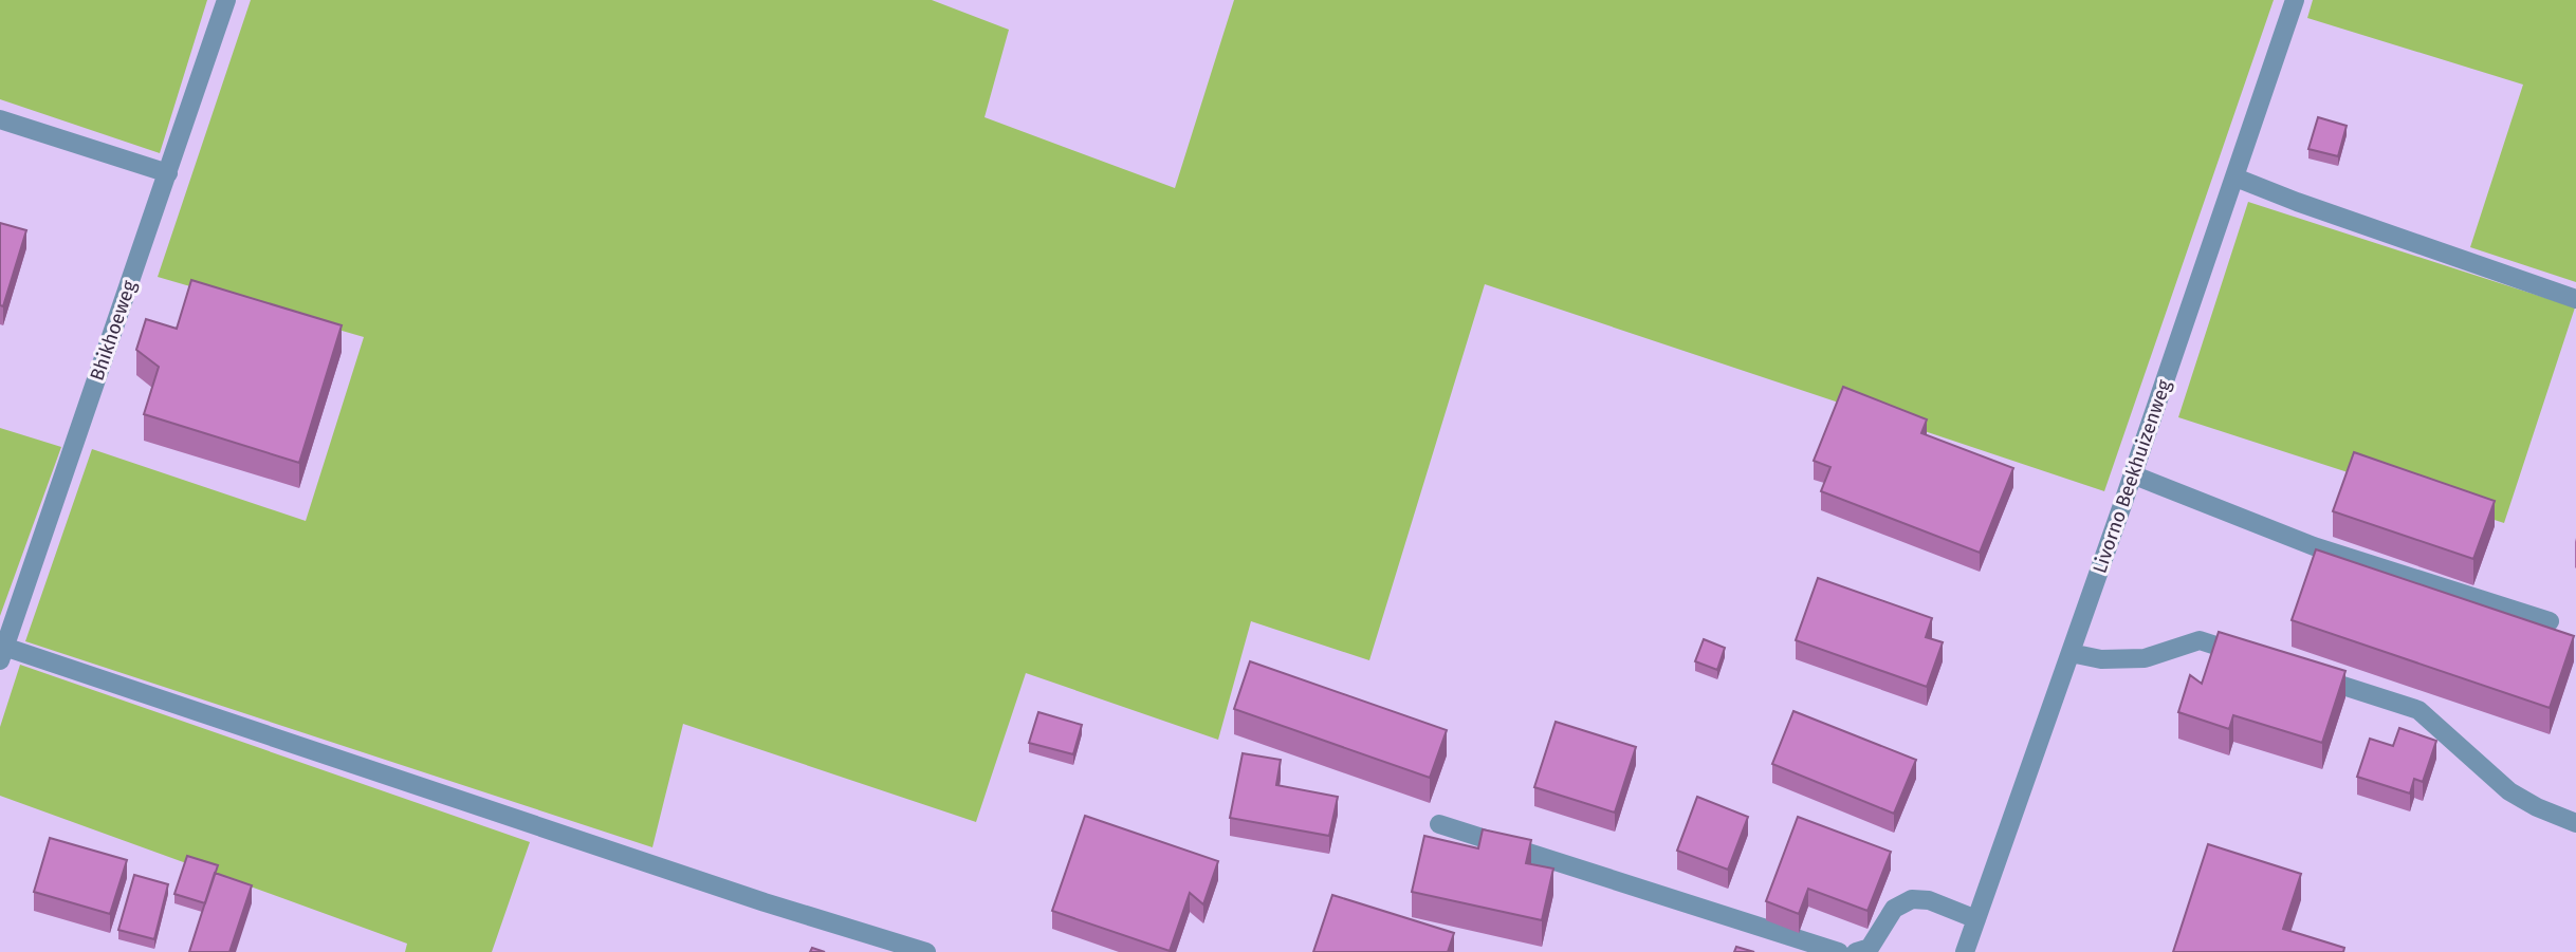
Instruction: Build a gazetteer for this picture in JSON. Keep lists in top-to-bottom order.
{
  "streets": {
    "street": ["Bhikhoeweg", "Livorno Beekhuizenweg"]
  }
}
